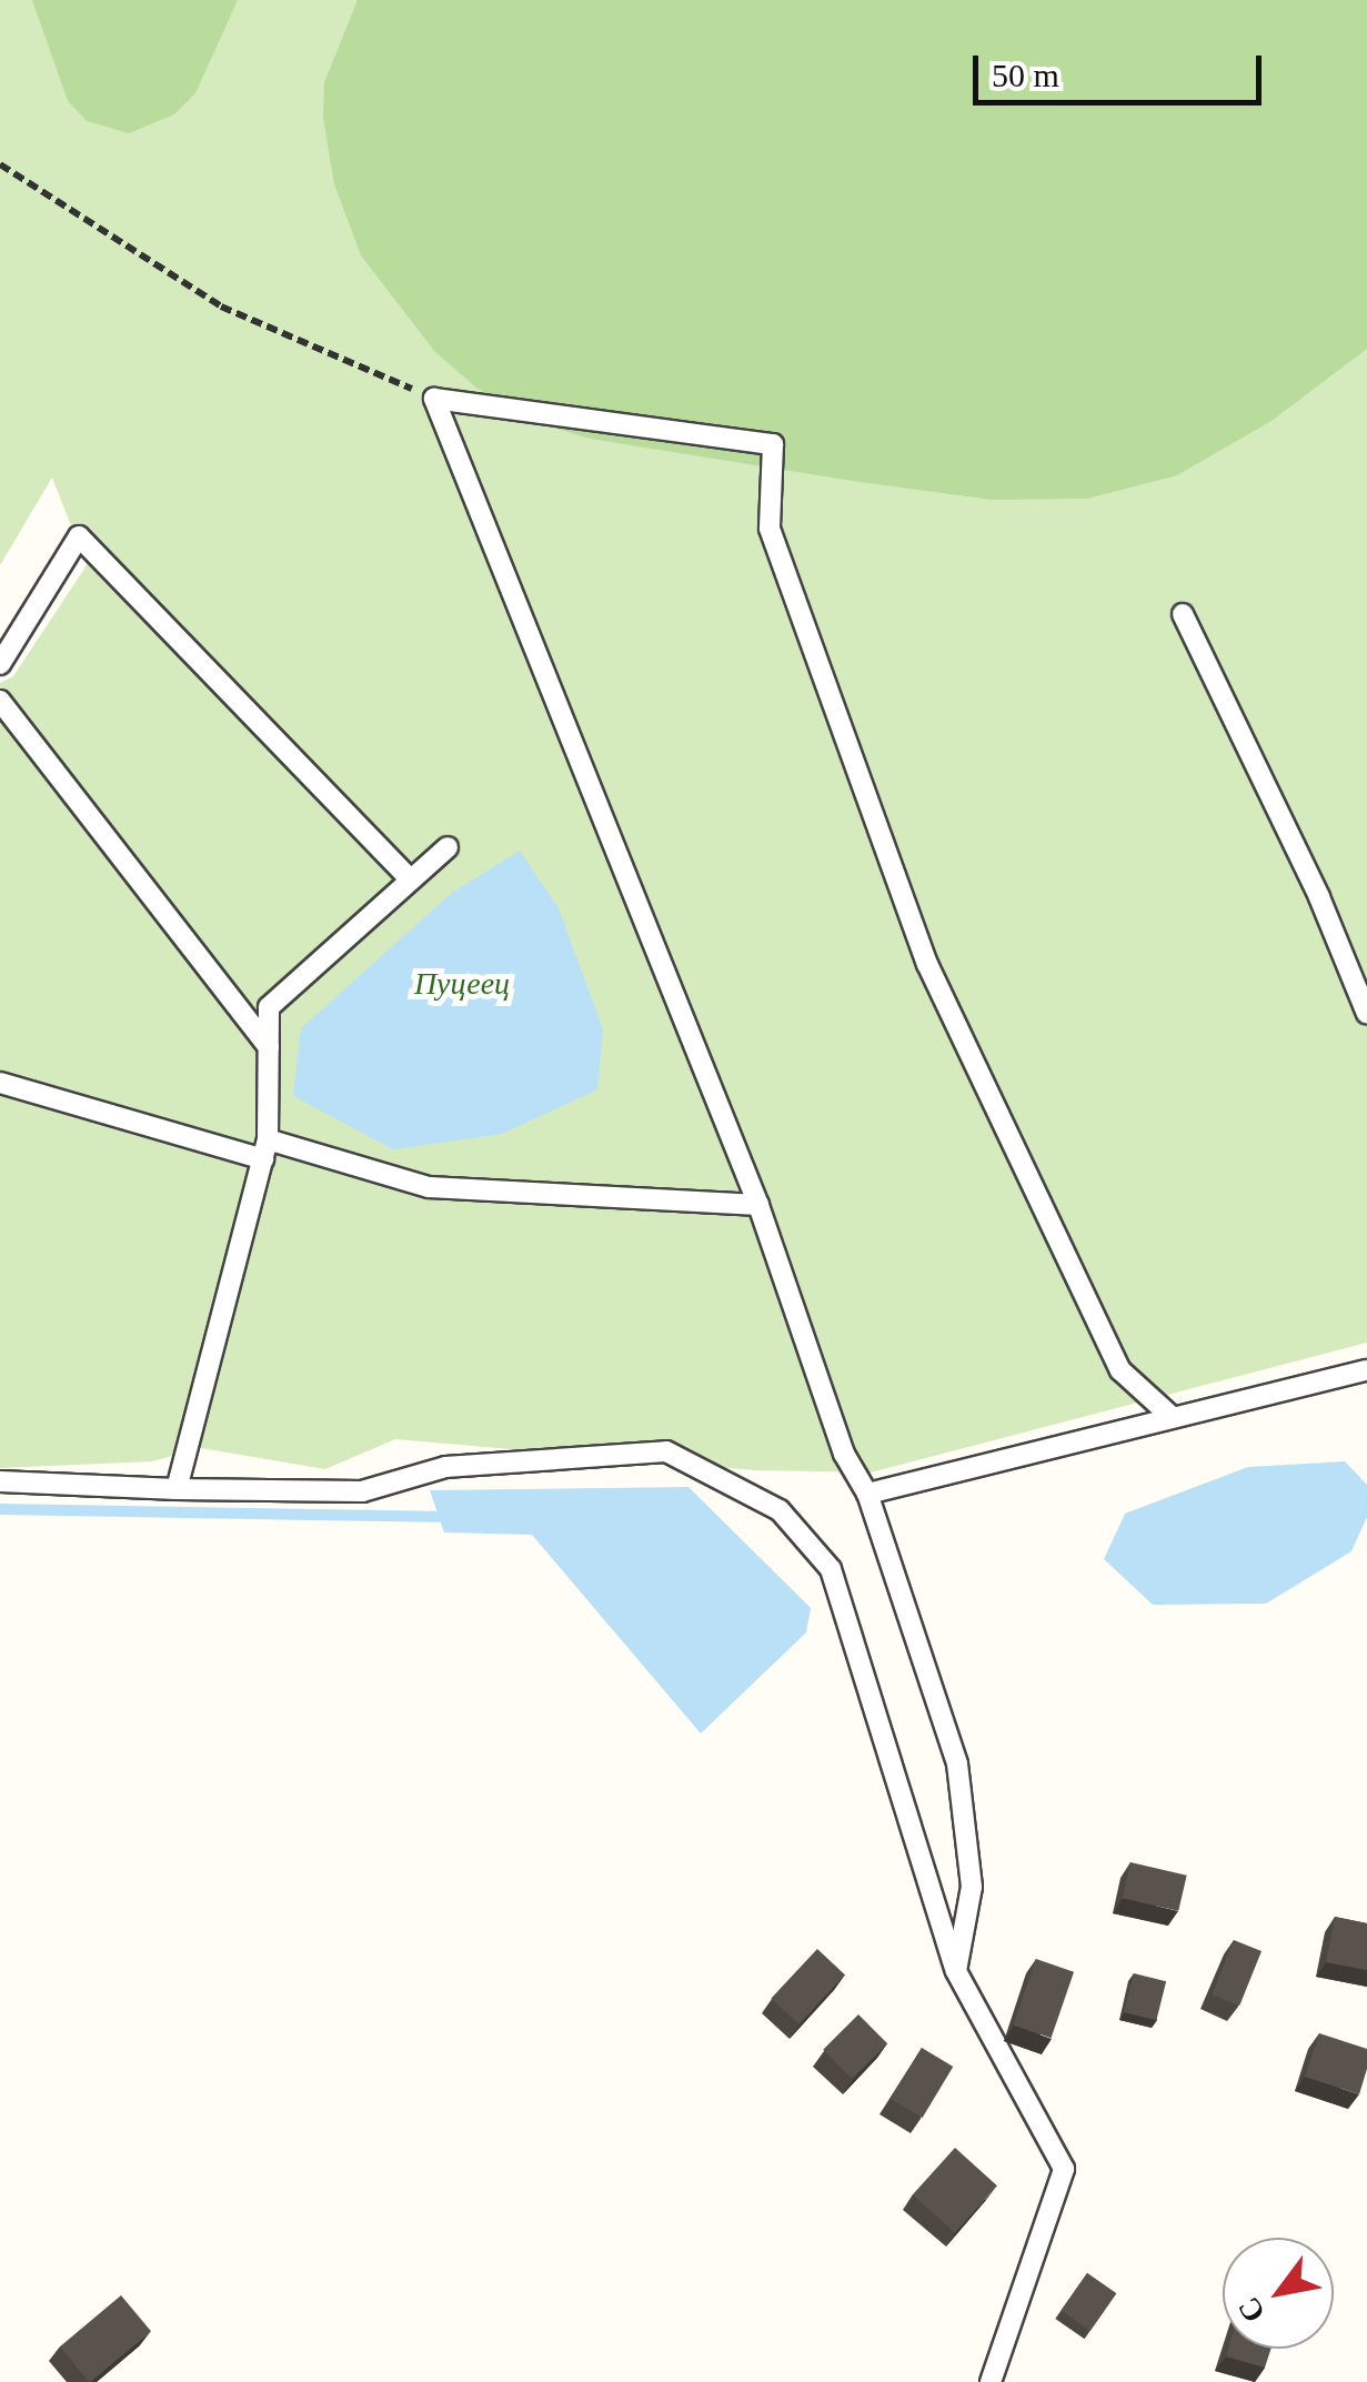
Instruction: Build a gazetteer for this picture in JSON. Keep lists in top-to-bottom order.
{
  "parks": ["Пуцеец"],
  "scale_bar": "50 m",
  "north": "bottom left"
}
